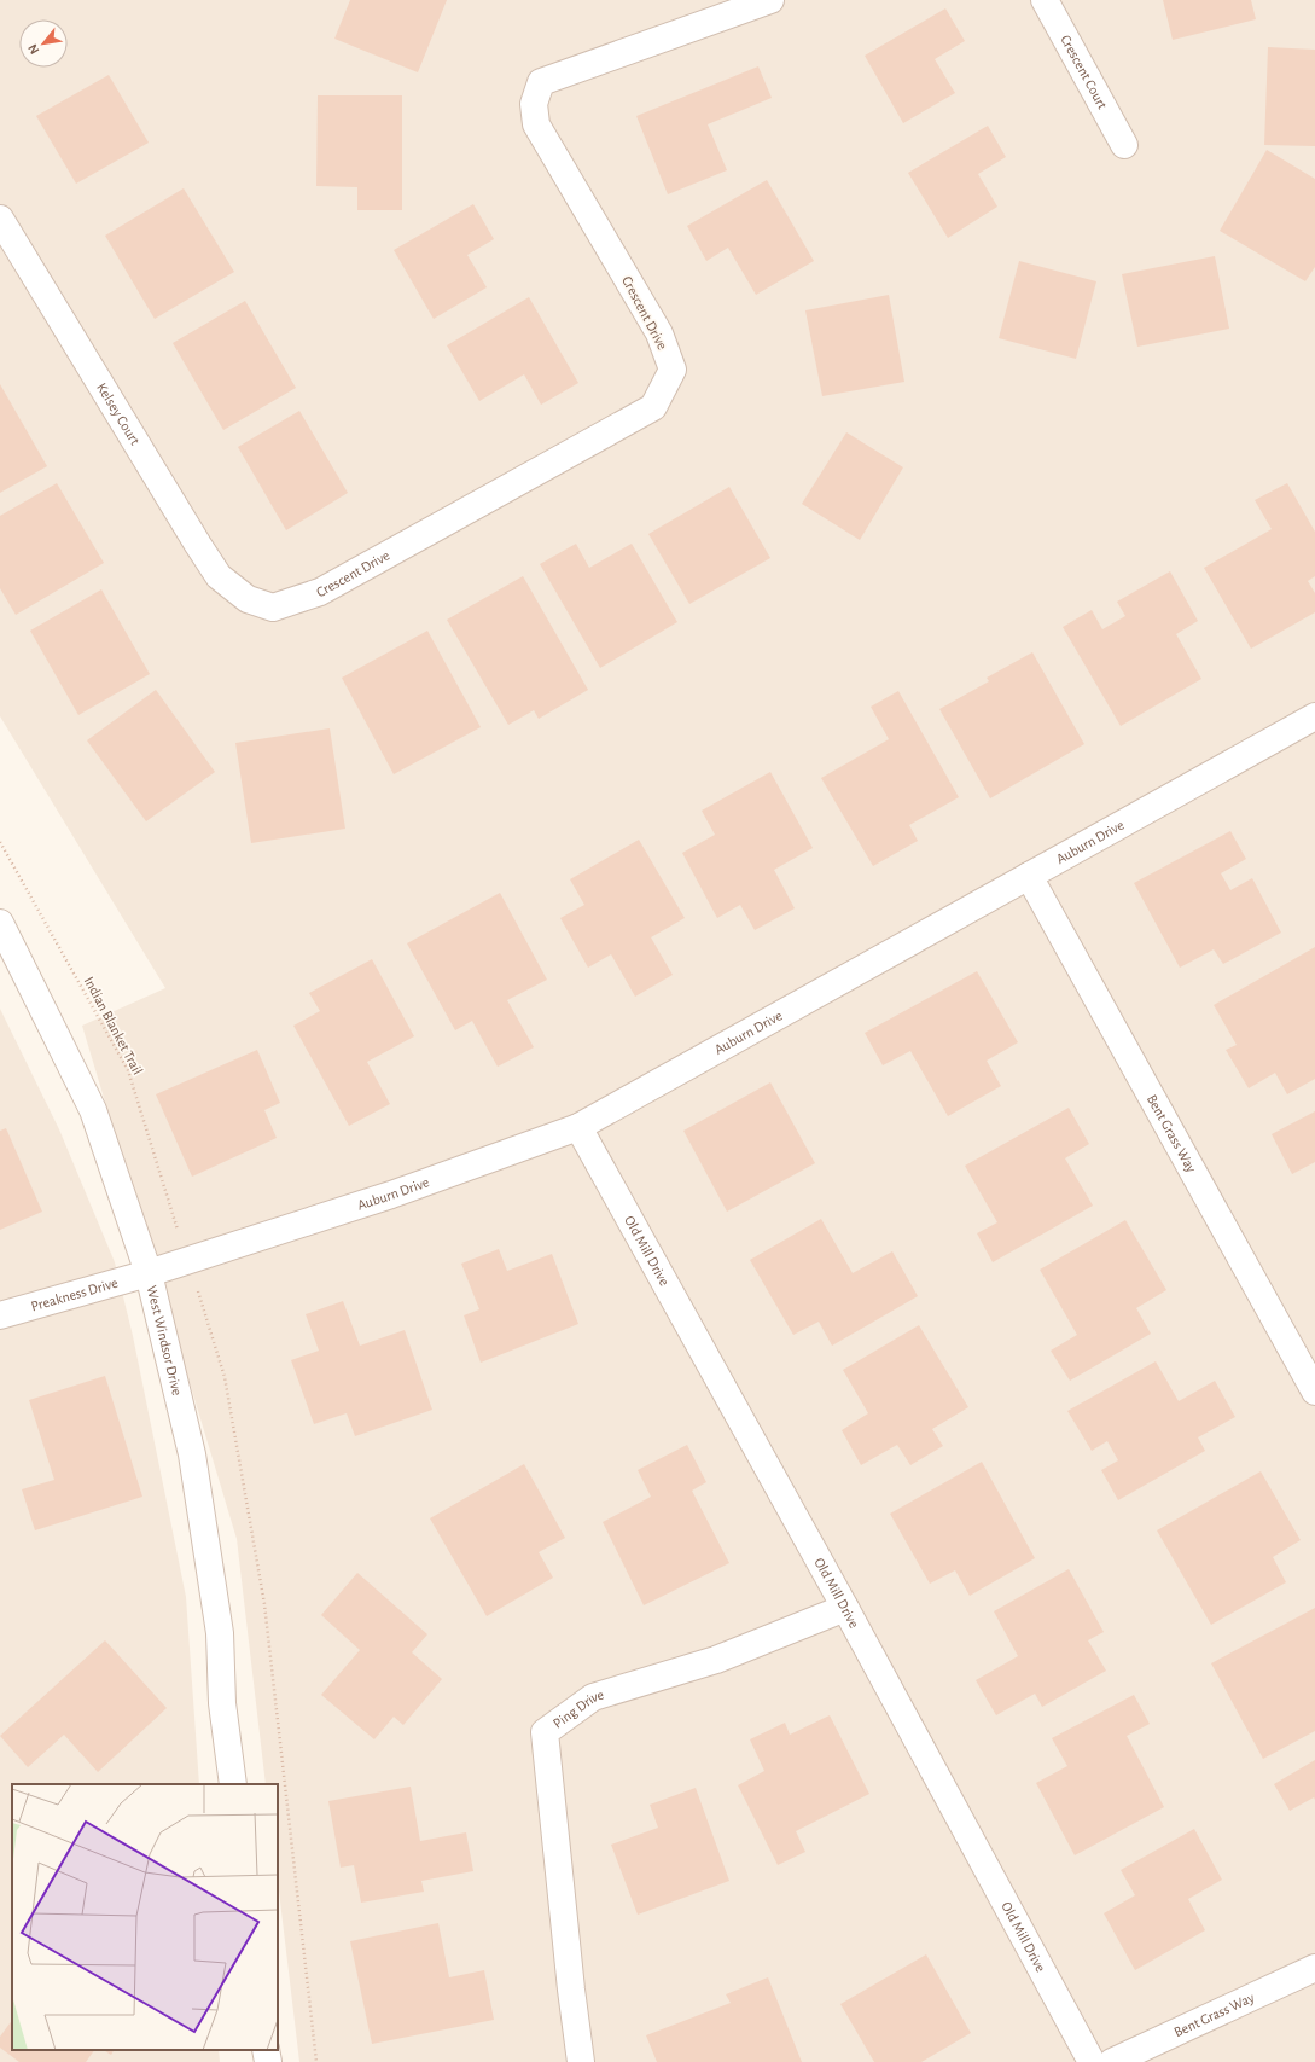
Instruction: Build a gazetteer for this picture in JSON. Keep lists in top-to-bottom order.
{
  "streets": {
    "street": [
      "Crescent Court",
      "Crescent Drive",
      "Kelsey Court",
      "Auburn Drive",
      "Bent Grass Way",
      "Old Mill Drive",
      "Preakness Drive",
      "West Windsor Drive",
      "Ping Drive"
    ],
    "path": ["Indian Blanket Trail"]
  },
  "crossings": [
    ["Crescent Drive", "Kelsey Court"],
    ["Auburn Drive", "Indian Blanket Trail"],
    ["Auburn Drive", "Bent Grass Way"],
    ["Auburn Drive", "Old Mill Drive"],
    ["Auburn Drive", "Preakness Drive"],
    ["Auburn Drive", "West Windsor Drive"],
    ["Old Mill Drive", "Ping Drive"],
    ["Preakness Drive", "West Windsor Drive"]
  ],
  "north": "bottom left"
}
